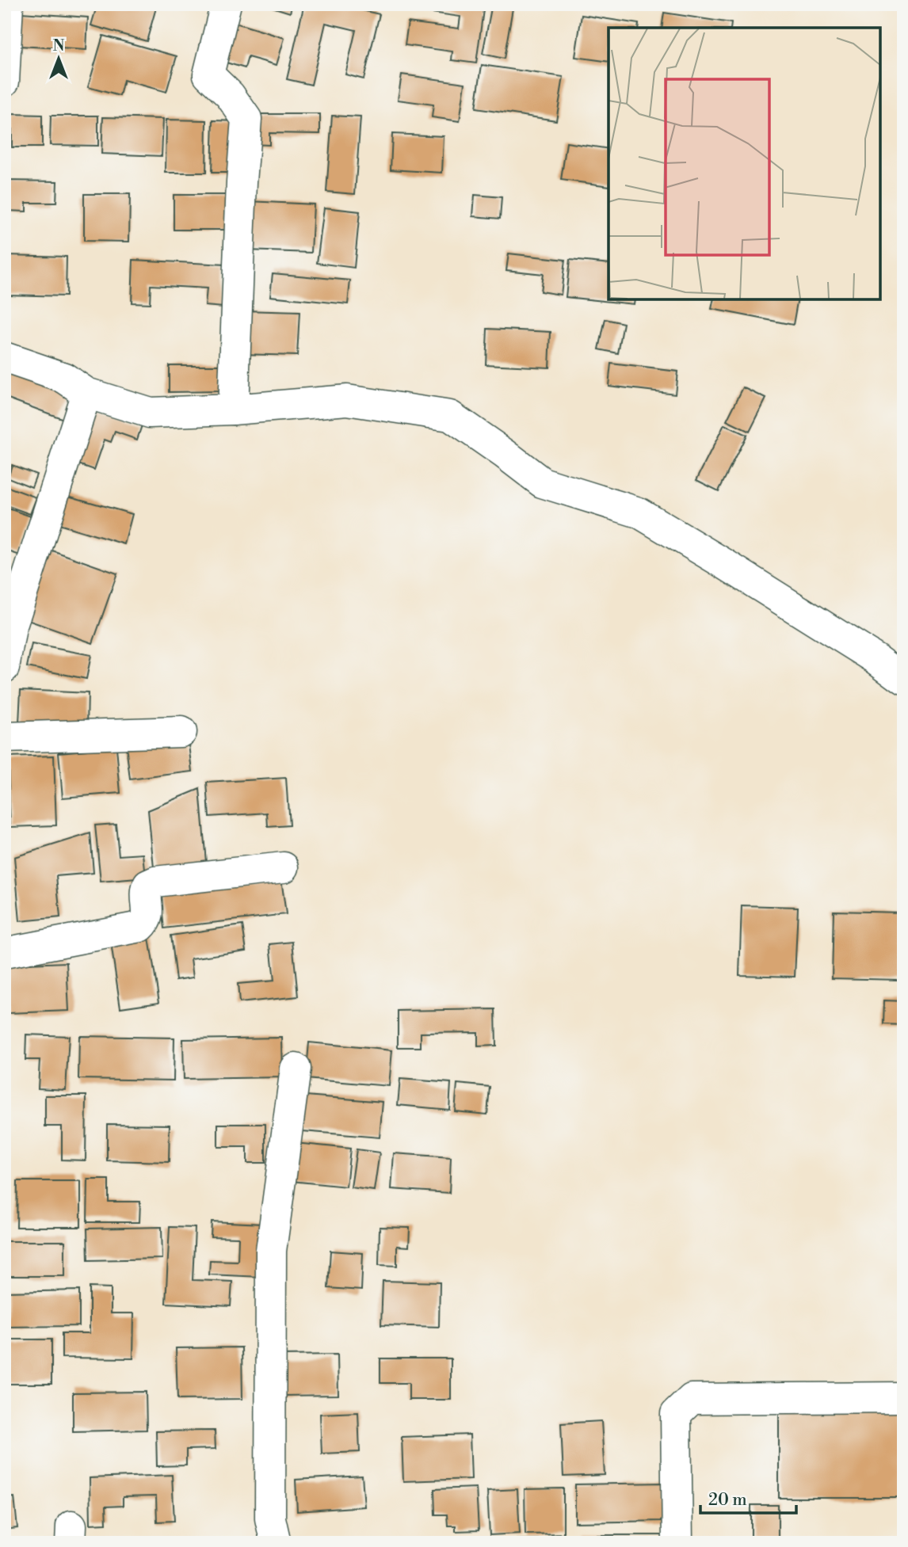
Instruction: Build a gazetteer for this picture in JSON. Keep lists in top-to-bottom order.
{
  "scale_bar": "20 m",
  "north": "top"
}
